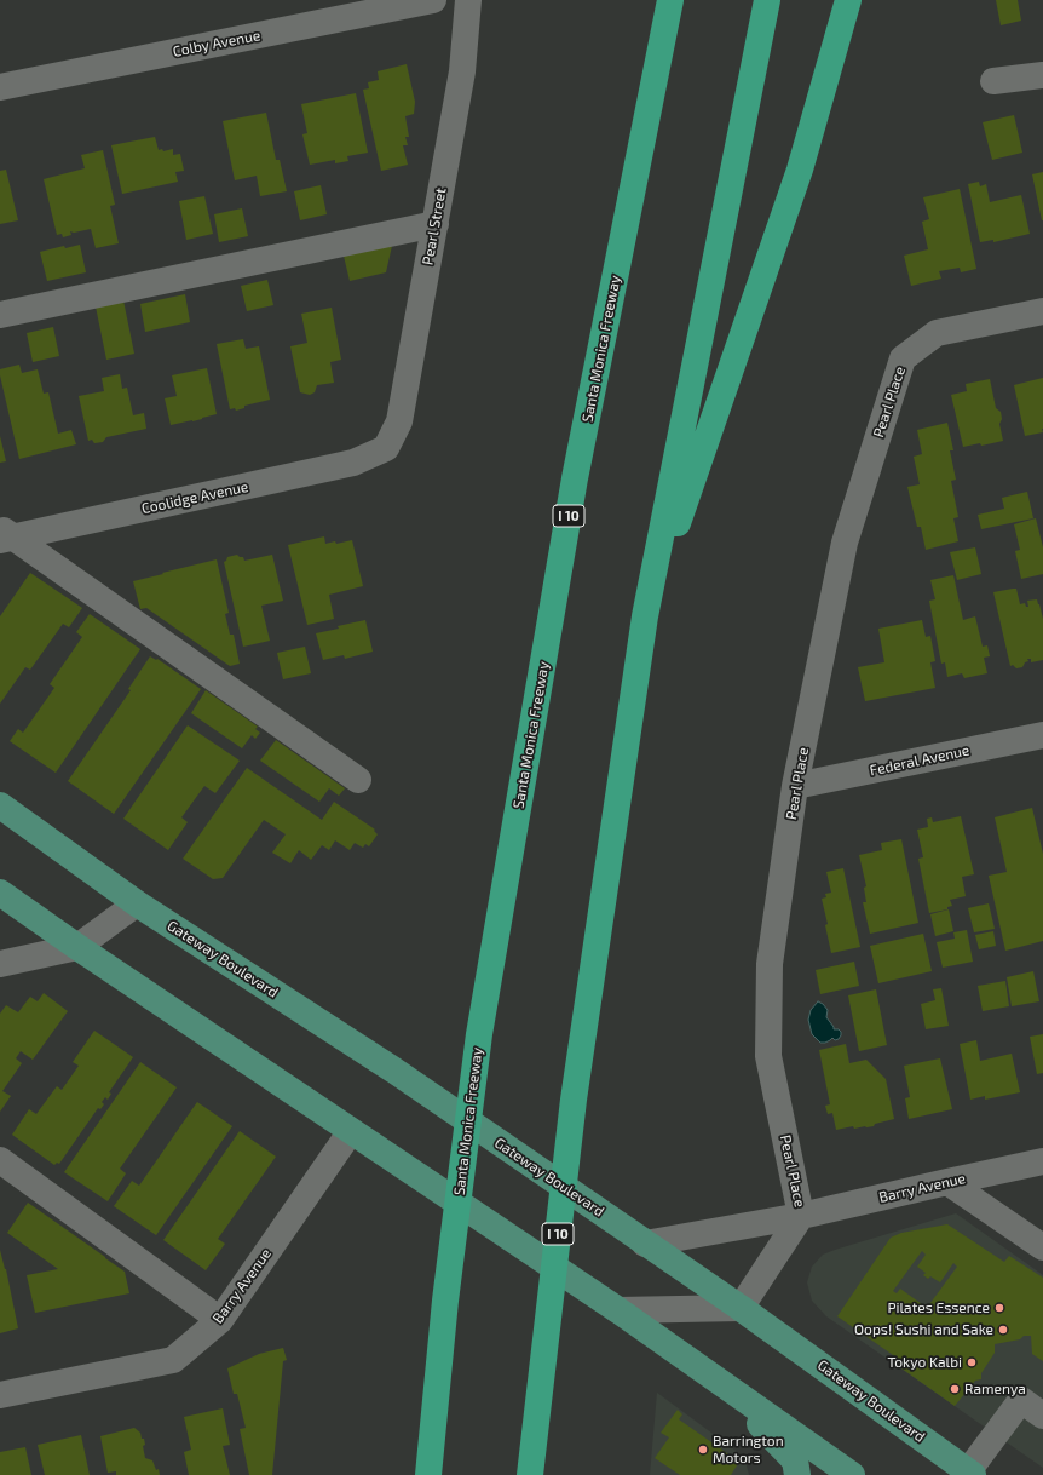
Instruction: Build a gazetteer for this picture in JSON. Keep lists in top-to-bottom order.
{
  "streets": {
    "highway": ["Santa Monica Freeway", "I 10"],
    "main road": ["Gateway Boulevard"],
    "street": [
      "Colby Avenue",
      "Pearl Street",
      "Pearl Place",
      "Coolidge Avenue",
      "Federal Avenue",
      "Barry Avenue"
    ]
  },
  "crossings": [
    ["Pearl Street", "Coolidge Avenue"],
    ["Pearl Place", "Federal Avenue"],
    ["Pearl Place", "Barry Avenue"],
    ["Gateway Boulevard", "Barry Avenue"]
  ],
  "places": [
    "Pilates Essence",
    "Oops! Sushi and Sake",
    "Tokyo Kalbi",
    "Ramenya",
    "Barrington Motors"
  ]
}
